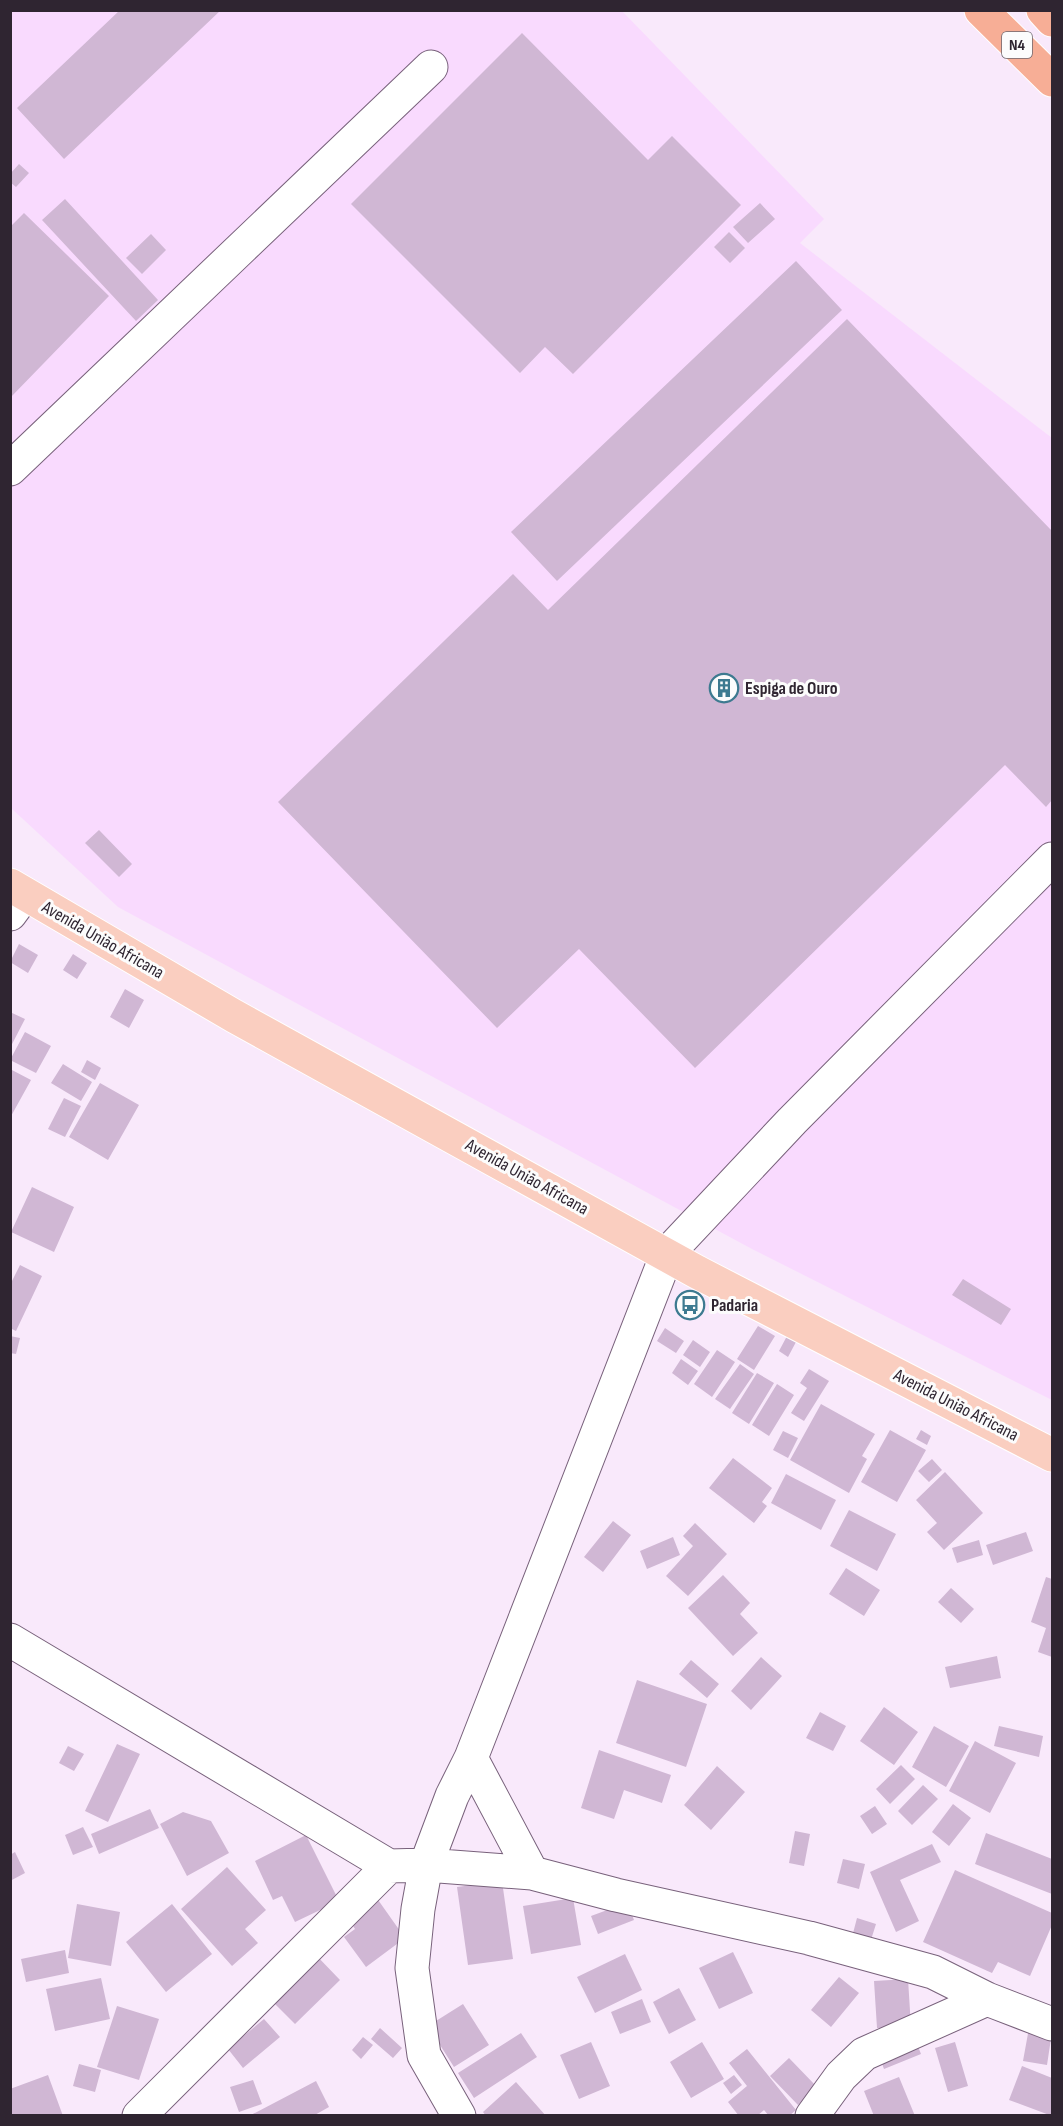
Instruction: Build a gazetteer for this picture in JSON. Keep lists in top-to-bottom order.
{
  "streets": {
    "highway": ["N4"],
    "main road": ["Avenida União Africana"]
  },
  "places": {
    "building": ["Espiga de Ouro"],
    "bus stop": ["Padaria"]
  }
}
